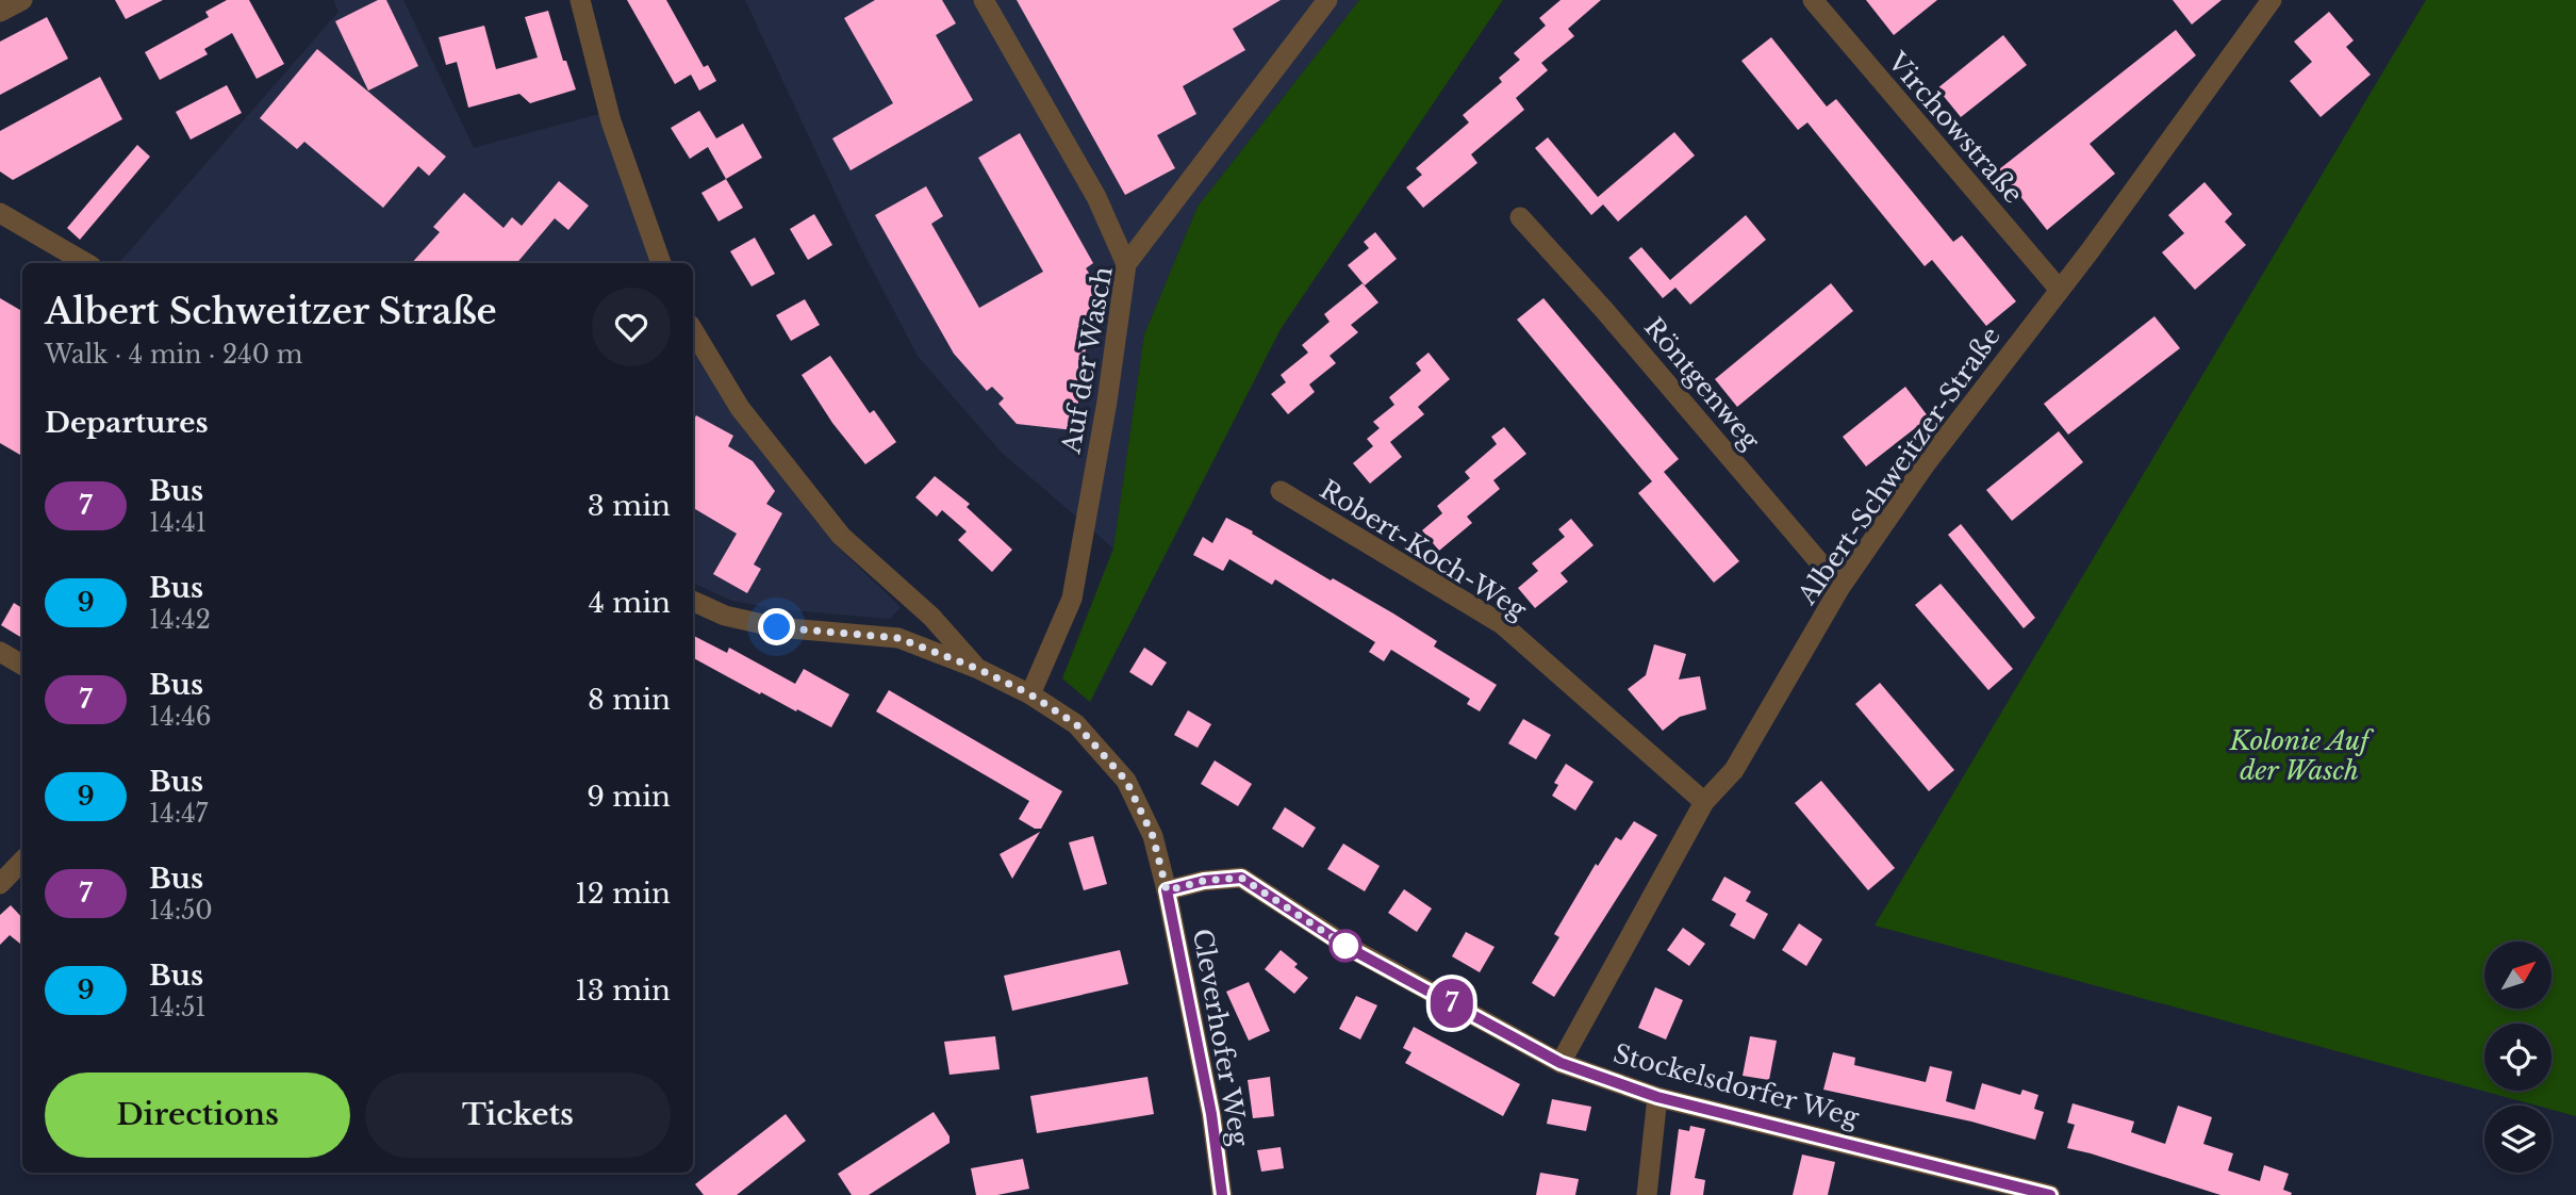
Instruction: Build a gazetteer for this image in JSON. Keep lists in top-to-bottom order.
{
  "streets": {
    "street": [
      "Virchowstraße",
      "Auf der Wasch",
      "Röntgenweg",
      "Albert-Schweitzer-Straße",
      "Robert-Koch-Weg",
      "Cleverhofer Weg",
      "Stockelsdorfer Weg"
    ]
  },
  "crossings": [
    ["Virchowstraße", "Albert-Schweitzer-Straße"],
    ["Röntgenweg", "Albert-Schweitzer-Straße"],
    ["Albert-Schweitzer-Straße", "Robert-Koch-Weg"],
    ["Albert-Schweitzer-Straße", "Stockelsdorfer Weg"],
    ["Cleverhofer Weg", "Stockelsdorfer Weg"]
  ],
  "parks": ["Kolonie Auf der Wasch"],
  "lines": ["bus line 7"],
  "north": "top right",
  "page": {
    "on_map": "7",
    "heading": [
      ["Albert Schweitzer Straße", "Walk · 4 min · 240 m"],
      "Departures"
    ],
    "list": [
      {
        "mark": "7",
        "name": "Bus",
        "note": "14:41",
        "value": "3 min"
      },
      {
        "mark": "9",
        "name": "Bus",
        "note": "14:42",
        "value": "4 min"
      },
      {
        "mark": "7",
        "name": "Bus",
        "note": "14:46",
        "value": "8 min"
      },
      {
        "mark": "9",
        "name": "Bus",
        "note": "14:47",
        "value": "9 min"
      },
      {
        "mark": "7",
        "name": "Bus",
        "note": "14:50",
        "value": "12 min"
      },
      {
        "mark": "9",
        "name": "Bus",
        "note": "14:51",
        "value": "13 min"
      }
    ],
    "buttons": ["Directions", "Tickets"]
  }
}
